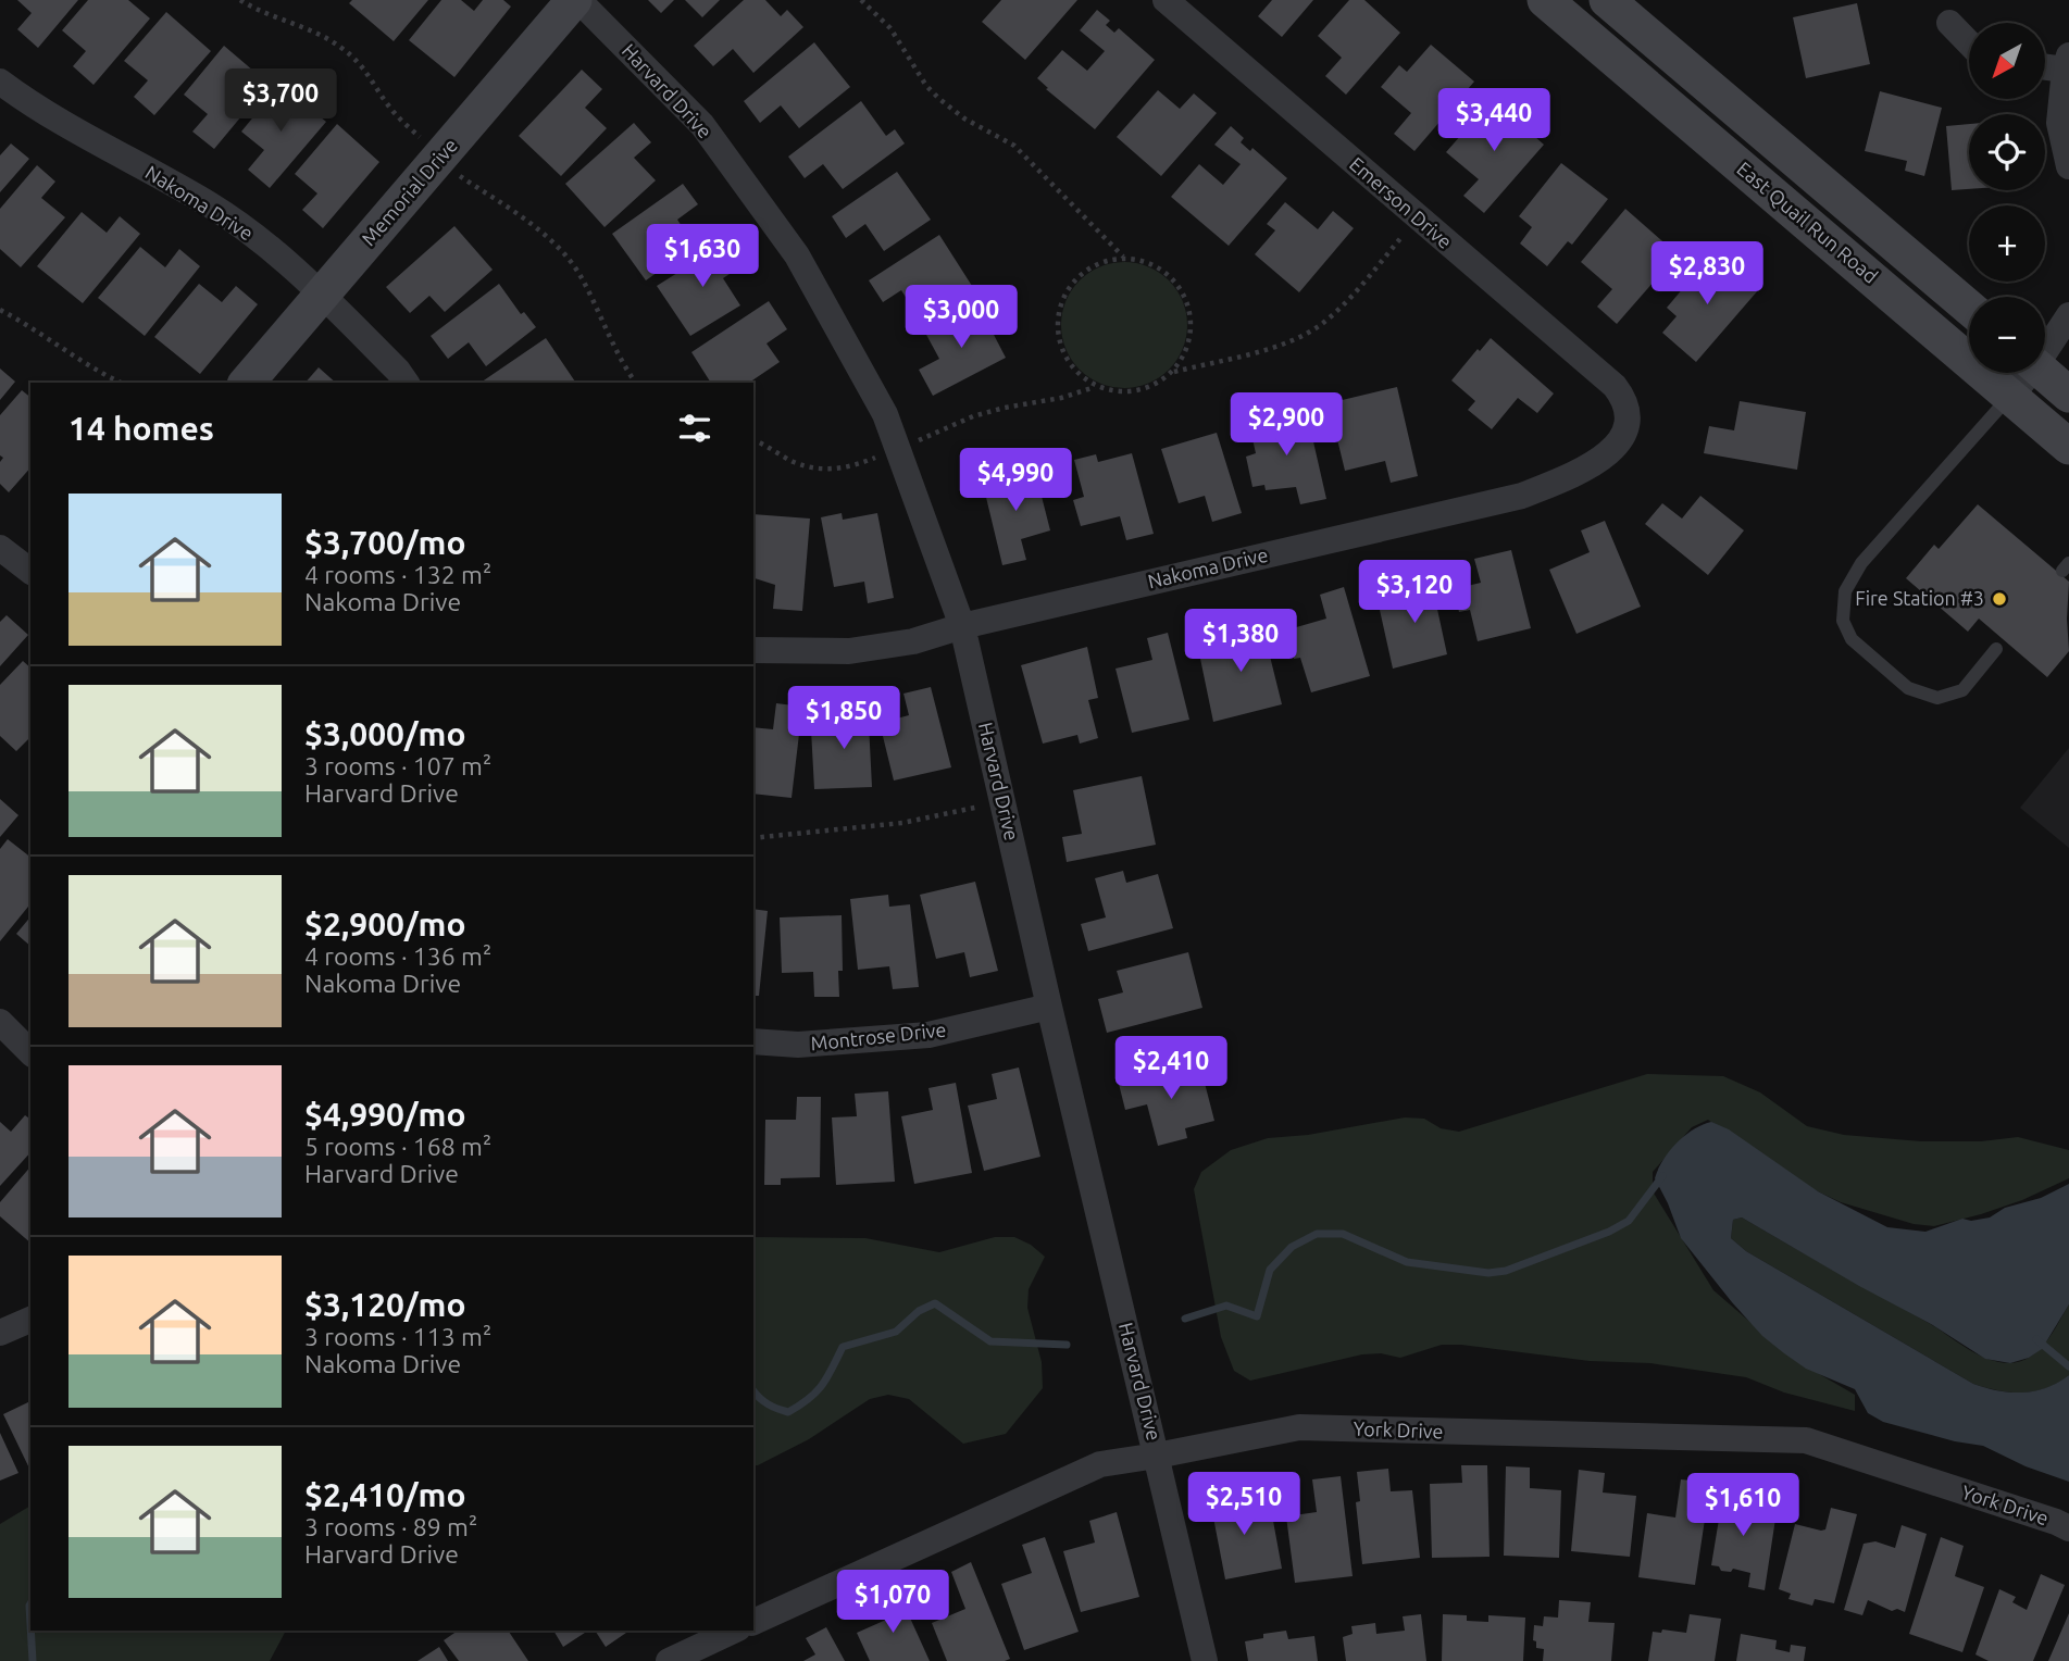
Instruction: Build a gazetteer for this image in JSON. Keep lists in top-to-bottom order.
{
  "streets": {
    "street": [
      "Harvard Drive",
      "Memorial Drive",
      "Nakoma Drive",
      "Emerson Drive",
      "East Quail Run Road",
      "Montrose Drive",
      "York Drive"
    ]
  },
  "crossings": [
    ["Harvard Drive", "Memorial Drive"],
    ["Harvard Drive", "Nakoma Drive"],
    ["Harvard Drive", "Montrose Drive"],
    ["Harvard Drive", "York Drive"],
    ["Memorial Drive", "Nakoma Drive"],
    ["Nakoma Drive", "Emerson Drive"]
  ],
  "places": ["Fire Station #3"],
  "north": "bottom left",
  "page": {
    "map_buttons": ["+", "−"],
    "price": [
      "$3,700",
      "$3,440",
      "$1,630",
      "$2,830",
      "$3,000",
      "$2,900",
      "$4,990",
      "$3,120",
      "$1,380",
      "$1,850",
      "$2,410",
      "$2,510",
      "$1,610",
      "$1,070"
    ],
    "heading": "14 homes",
    "list": [
      {
        "name": "$3,700/mo",
        "note": "4 rooms · 132 m² · Nakoma Drive"
      },
      {
        "name": "$3,000/mo",
        "note": "3 rooms · 107 m² · Harvard Drive"
      },
      {
        "name": "$2,900/mo",
        "note": "4 rooms · 136 m² · Nakoma Drive"
      },
      {
        "name": "$4,990/mo",
        "note": "5 rooms · 168 m² · Harvard Drive"
      },
      {
        "name": "$3,120/mo",
        "note": "3 rooms · 113 m² · Nakoma Drive"
      },
      {
        "name": "$2,410/mo",
        "note": "3 rooms · 89 m² · Harvard Drive"
      }
    ]
  }
}
